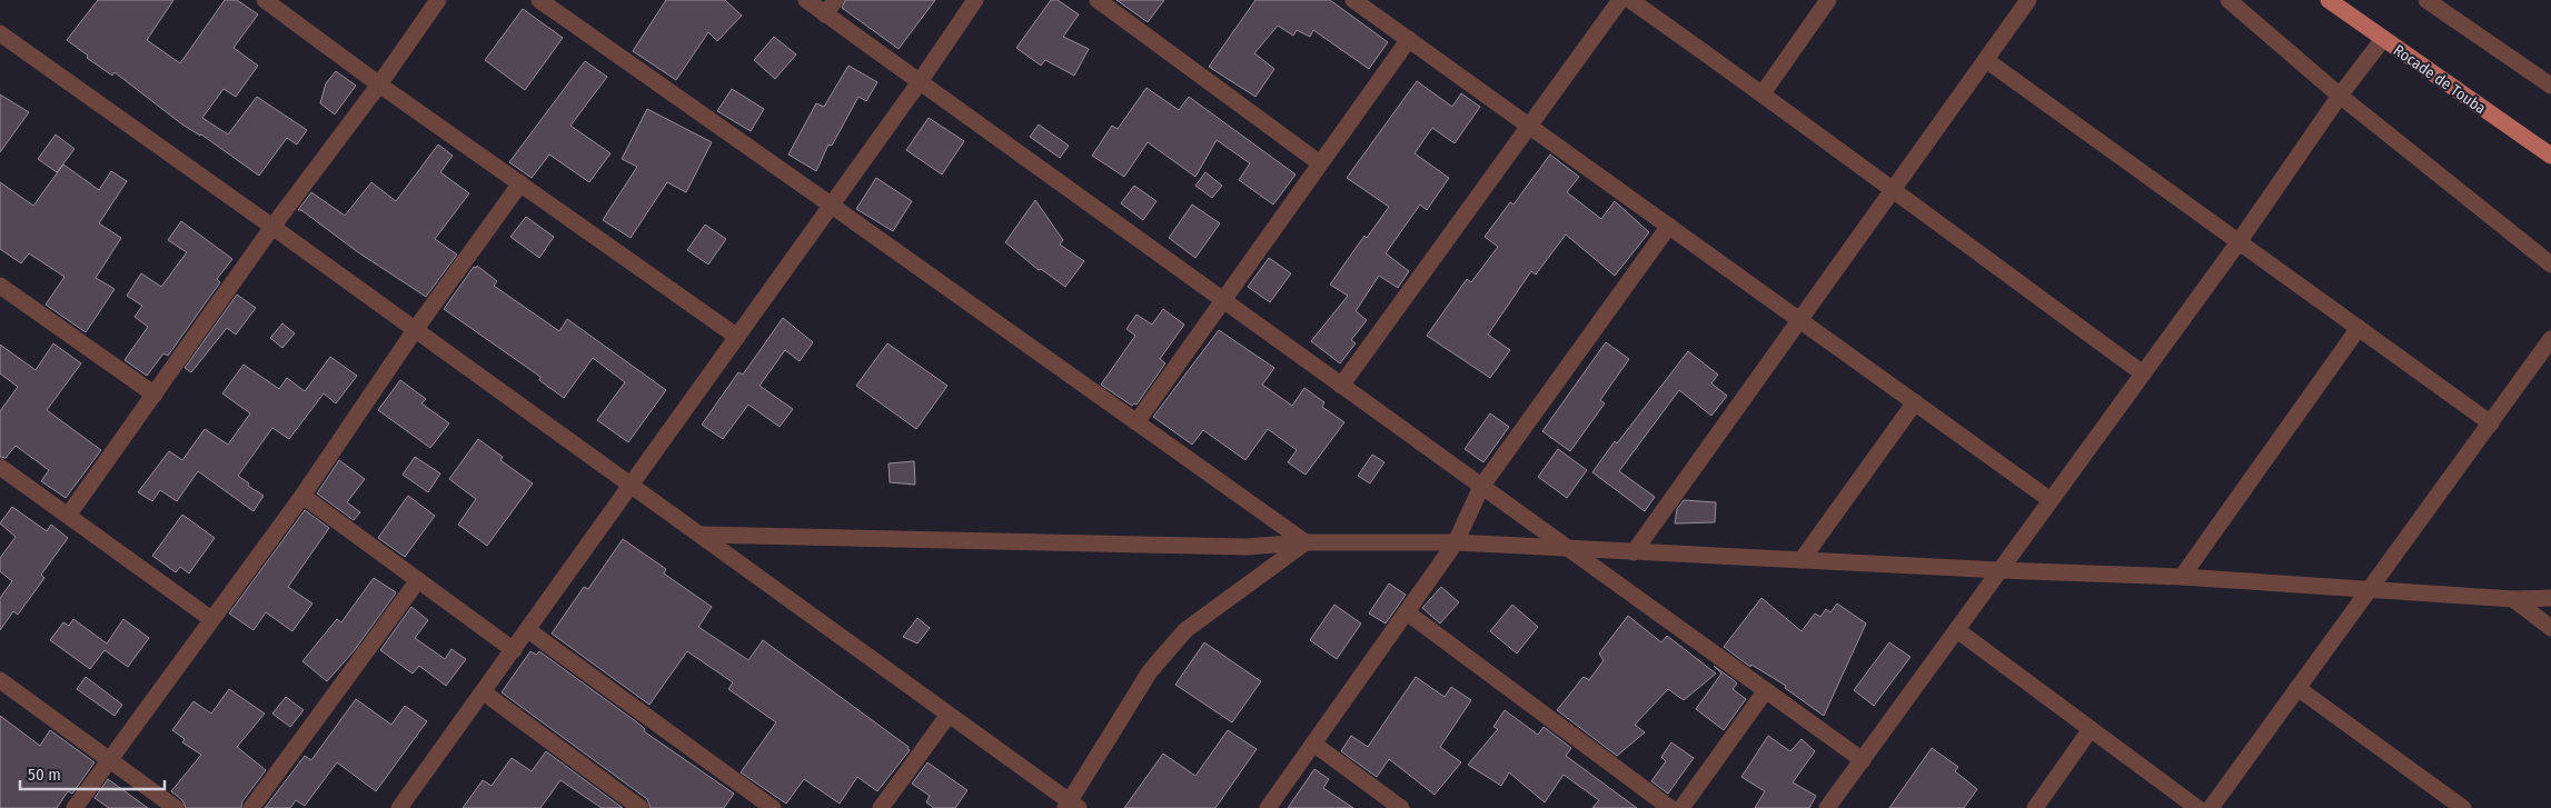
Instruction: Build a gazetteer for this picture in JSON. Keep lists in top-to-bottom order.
{
  "streets": {
    "main road": ["Rocade de Touba"]
  },
  "scale_bar": "50 m"
}
